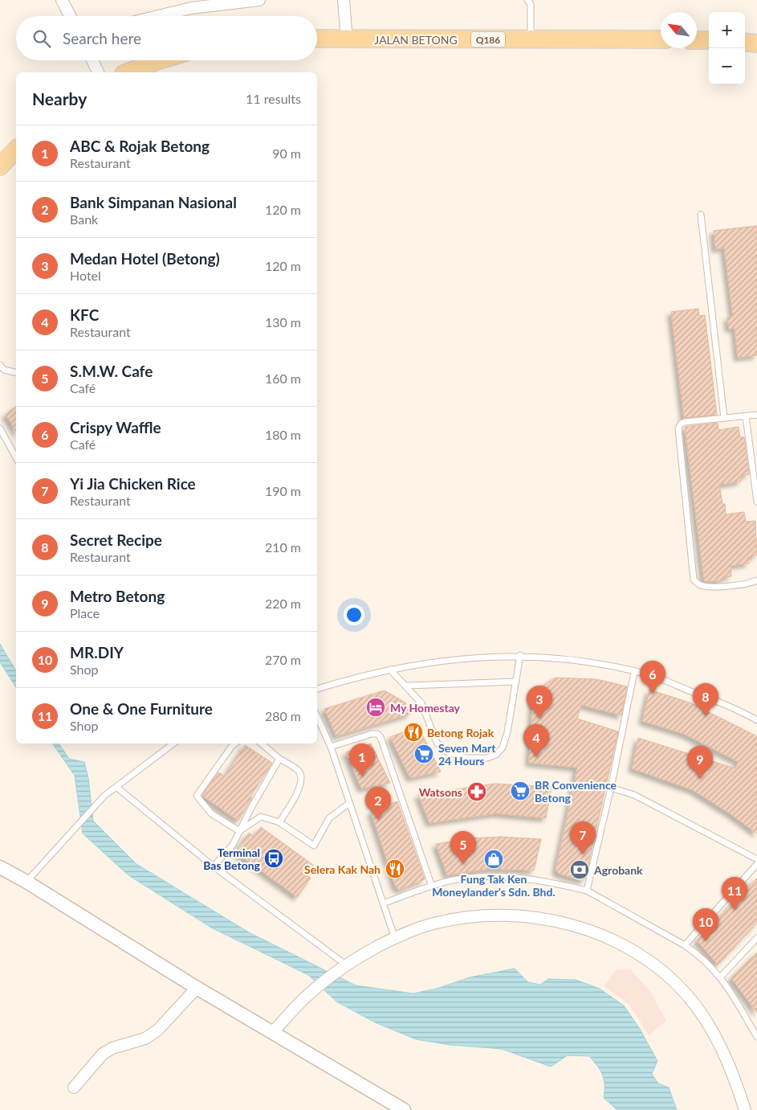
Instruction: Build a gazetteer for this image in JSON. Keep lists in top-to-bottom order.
{
  "streets": {
    "main road": ["JALAN BETONG", "Q186"]
  },
  "places": {
    "hotel": ["My Homestay"],
    "restaurant": ["Betong Rojak", "Selera Kak Nah"],
    "supermarket": ["Seven Mart 24 Hours", "BR Convenience Betong"],
    "pharmacy": ["Watsons"],
    "bus stop": ["Terminal Bas Betong"],
    "shop": ["Fung Tak Ken Moneylander's Sdn. Bhd."],
    "bank": ["Agrobank"]
  },
  "north": "top left",
  "page": {
    "map_buttons": ["+", "−"],
    "search": "Search here",
    "heading": ["Nearby", "11 results"],
    "list": [
      {
        "mark": "1",
        "name": "ABC & Rojak Betong",
        "note": "Restaurant",
        "value": "90 m"
      },
      {
        "mark": "2",
        "name": "Bank Simpanan Nasional",
        "note": "Bank",
        "value": "120 m"
      },
      {
        "mark": "3",
        "name": "Medan Hotel (Betong)",
        "note": "Hotel",
        "value": "120 m"
      },
      {
        "mark": "4",
        "name": "KFC",
        "note": "Restaurant",
        "value": "130 m"
      },
      {
        "mark": "5",
        "name": "S.M.W. Cafe",
        "note": "Café",
        "value": "160 m"
      },
      {
        "mark": "6",
        "name": "Crispy Waffle",
        "note": "Café",
        "value": "180 m"
      },
      {
        "mark": "7",
        "name": "Yi Jia Chicken Rice",
        "note": "Restaurant",
        "value": "190 m"
      },
      {
        "mark": "8",
        "name": "Secret Recipe",
        "note": "Restaurant",
        "value": "210 m"
      },
      {
        "mark": "9",
        "name": "Metro Betong",
        "note": "Place",
        "value": "220 m"
      },
      {
        "mark": "10",
        "name": "MR.DIY",
        "note": "Shop",
        "value": "270 m"
      },
      {
        "mark": "11",
        "name": "One & One Furniture",
        "note": "Shop",
        "value": "280 m"
      }
    ],
    "pins": [
      "6",
      "8",
      "3",
      "4",
      "1",
      "9",
      "2",
      "7",
      "5",
      "11",
      "10"
    ]
  }
}
